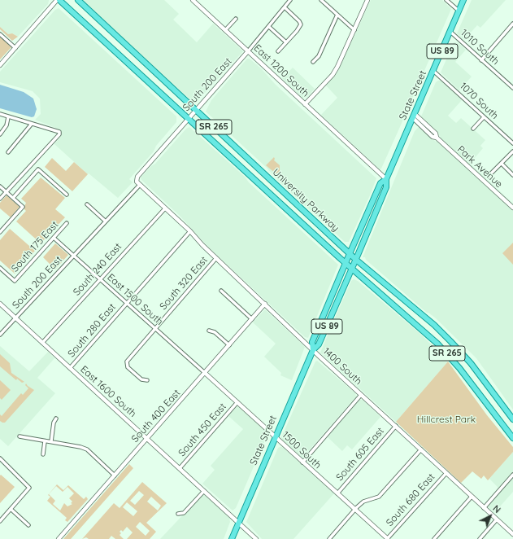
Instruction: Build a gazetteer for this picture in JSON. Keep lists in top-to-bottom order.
{
  "streets": {
    "main road": [
      "US 89",
      "State Street",
      "SR 265",
      "University Parkway"
    ],
    "street": [
      "1010 South",
      "East 1200 South",
      "South 200 East",
      "1070 South",
      "Park Avenue",
      "South 175 East",
      "South 240 East",
      "South 320 East",
      "East 1500 South",
      "South 280 East",
      "1400 South",
      "East 1600 South",
      "South 400 East",
      "South 450 East",
      "1500 South",
      "South 605 East",
      "South 680 East"
    ]
  },
  "crossings": [
    ["1010 South", "State Street"],
    ["East 1200 South", "South 200 East"],
    ["East 1200 South", "State Street"],
    ["South 200 East", "University Parkway"],
    ["South 200 East", "East 1500 South"],
    ["South 200 East", "1400 South"],
    ["South 200 East", "East 1600 South"],
    ["State Street", "1070 South"],
    ["State Street", "Park Avenue"],
    ["State Street", "University Parkway"],
    ["State Street", "1400 South"],
    ["State Street", "East 1600 South"],
    ["State Street", "1500 South"],
    ["South 175 East", "East 1500 South"],
    ["South 240 East", "East 1500 South"],
    ["South 240 East", "1400 South"],
    ["South 240 East", "East 1600 South"],
    ["South 320 East", "East 1500 South"],
    ["South 320 East", "1400 South"],
    ["East 1500 South", "South 280 East"],
    ["East 1500 South", "South 400 East"],
    ["East 1500 South", "1500 South"],
    ["South 280 East", "1400 South"],
    ["South 280 East", "East 1600 South"],
    ["1400 South", "South 400 East"],
    ["1400 South", "South 605 East"],
    ["1400 South", "South 680 East"],
    ["East 1600 South", "South 400 East"],
    ["East 1600 South", "South 450 East"],
    ["South 400 East", "1500 South"],
    ["South 450 East", "1500 South"],
    ["1500 South", "South 605 East"],
    ["1500 South", "South 680 East"]
  ],
  "parks": ["Hillcrest Park"],
  "north": "top right"
}
